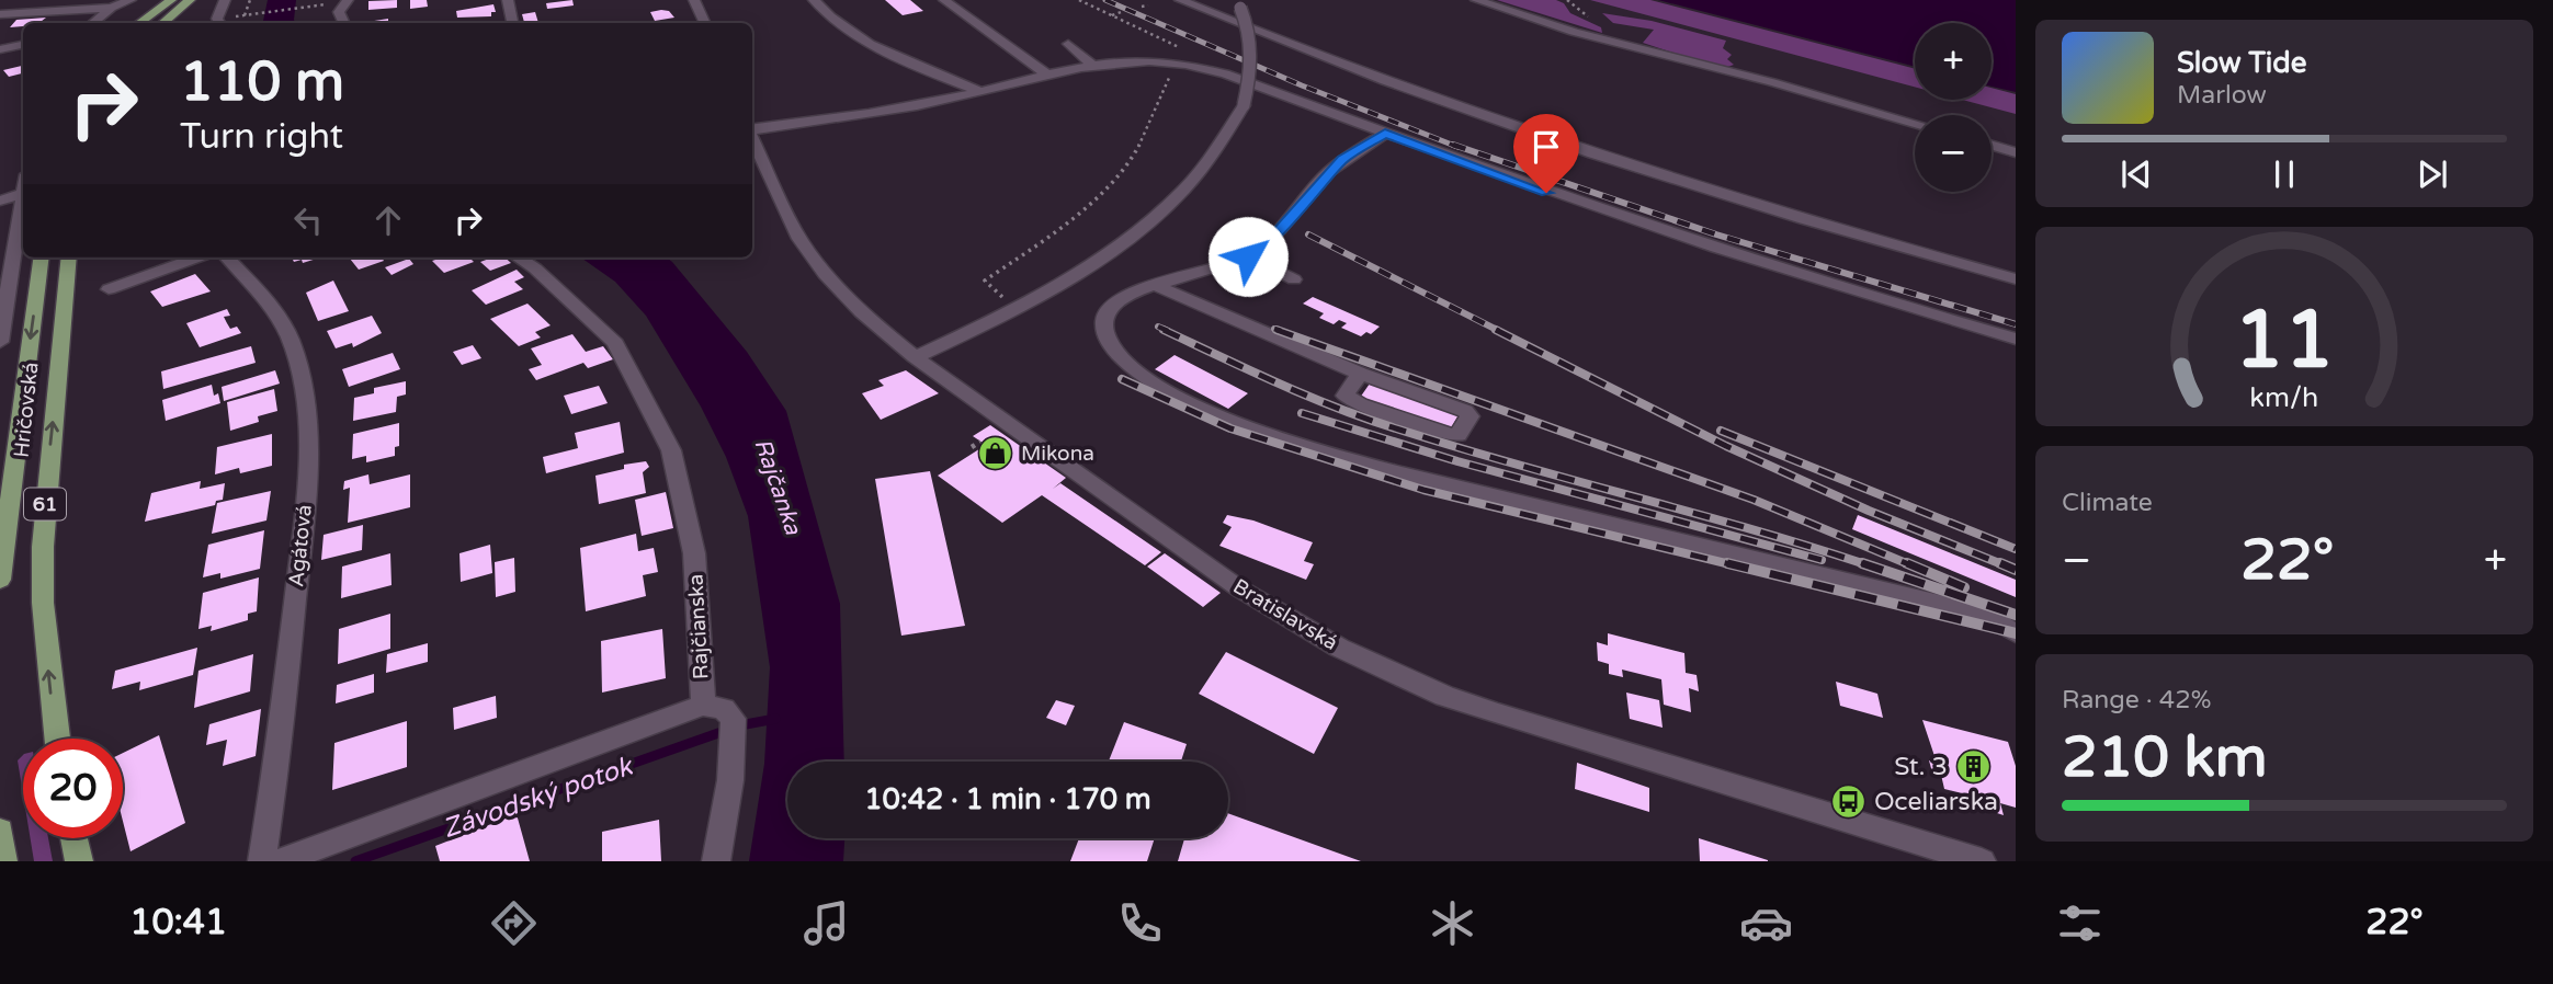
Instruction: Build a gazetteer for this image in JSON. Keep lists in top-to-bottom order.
{
  "streets": {
    "main road": ["Hričovská", "61"],
    "street": ["Agátová", "Bratislavská", "Rajčianska"]
  },
  "water": ["Rajčanka", "Závodský potok"],
  "places": {
    "shop": ["Mikona"],
    "building": ["St. 3"],
    "bus stop": ["Oceliarska"]
  },
  "page": {
    "map_buttons": ["+", "−"],
    "turn": ["110 m", "Turn right"],
    "song": ["Slow Tide", "Marlow"],
    "tile": [
      "Climate",
      ["Range · 42%", "210 km"]
    ],
    "heat": ["−", "22°", "+"],
    "limit": "20",
    "trip": "10:42 · 1 min · 170 m",
    "tabs": ["10:41", "22°"],
    "gauge": ["11", "km/h"]
  }
}
